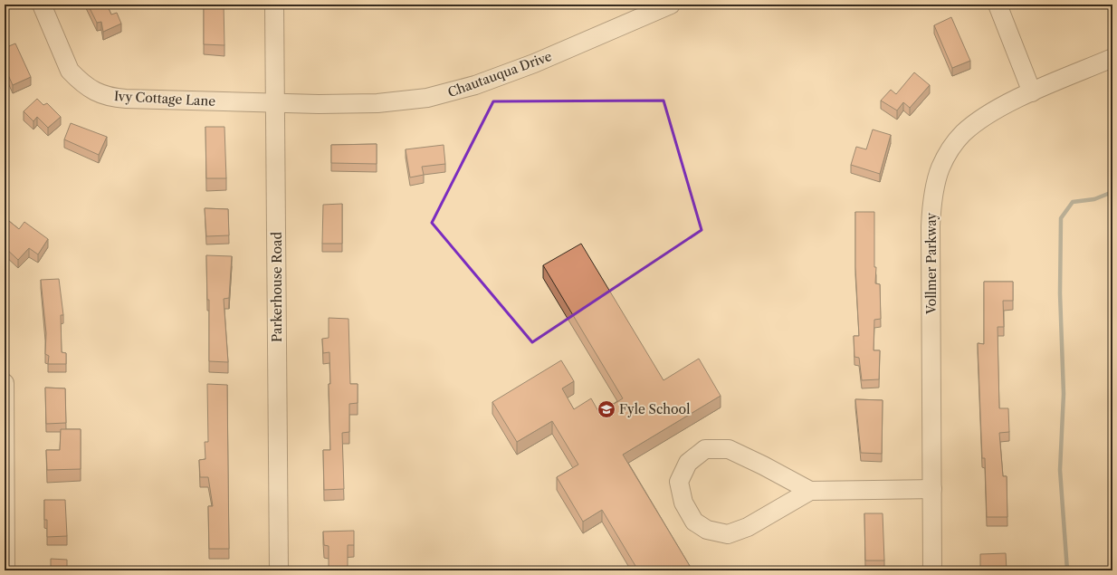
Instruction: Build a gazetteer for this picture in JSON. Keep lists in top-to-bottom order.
{
  "streets": {
    "street": [
      "Chautauqua Drive",
      "Ivy Cottage Lane",
      "Vollmer Parkway",
      "Parkerhouse Road"
    ]
  },
  "crossings": [
    ["Chautauqua Drive", "Ivy Cottage Lane"],
    ["Chautauqua Drive", "Parkerhouse Road"],
    ["Ivy Cottage Lane", "Parkerhouse Road"]
  ],
  "places": {
    "school or university": ["Fyle School"]
  }
}
